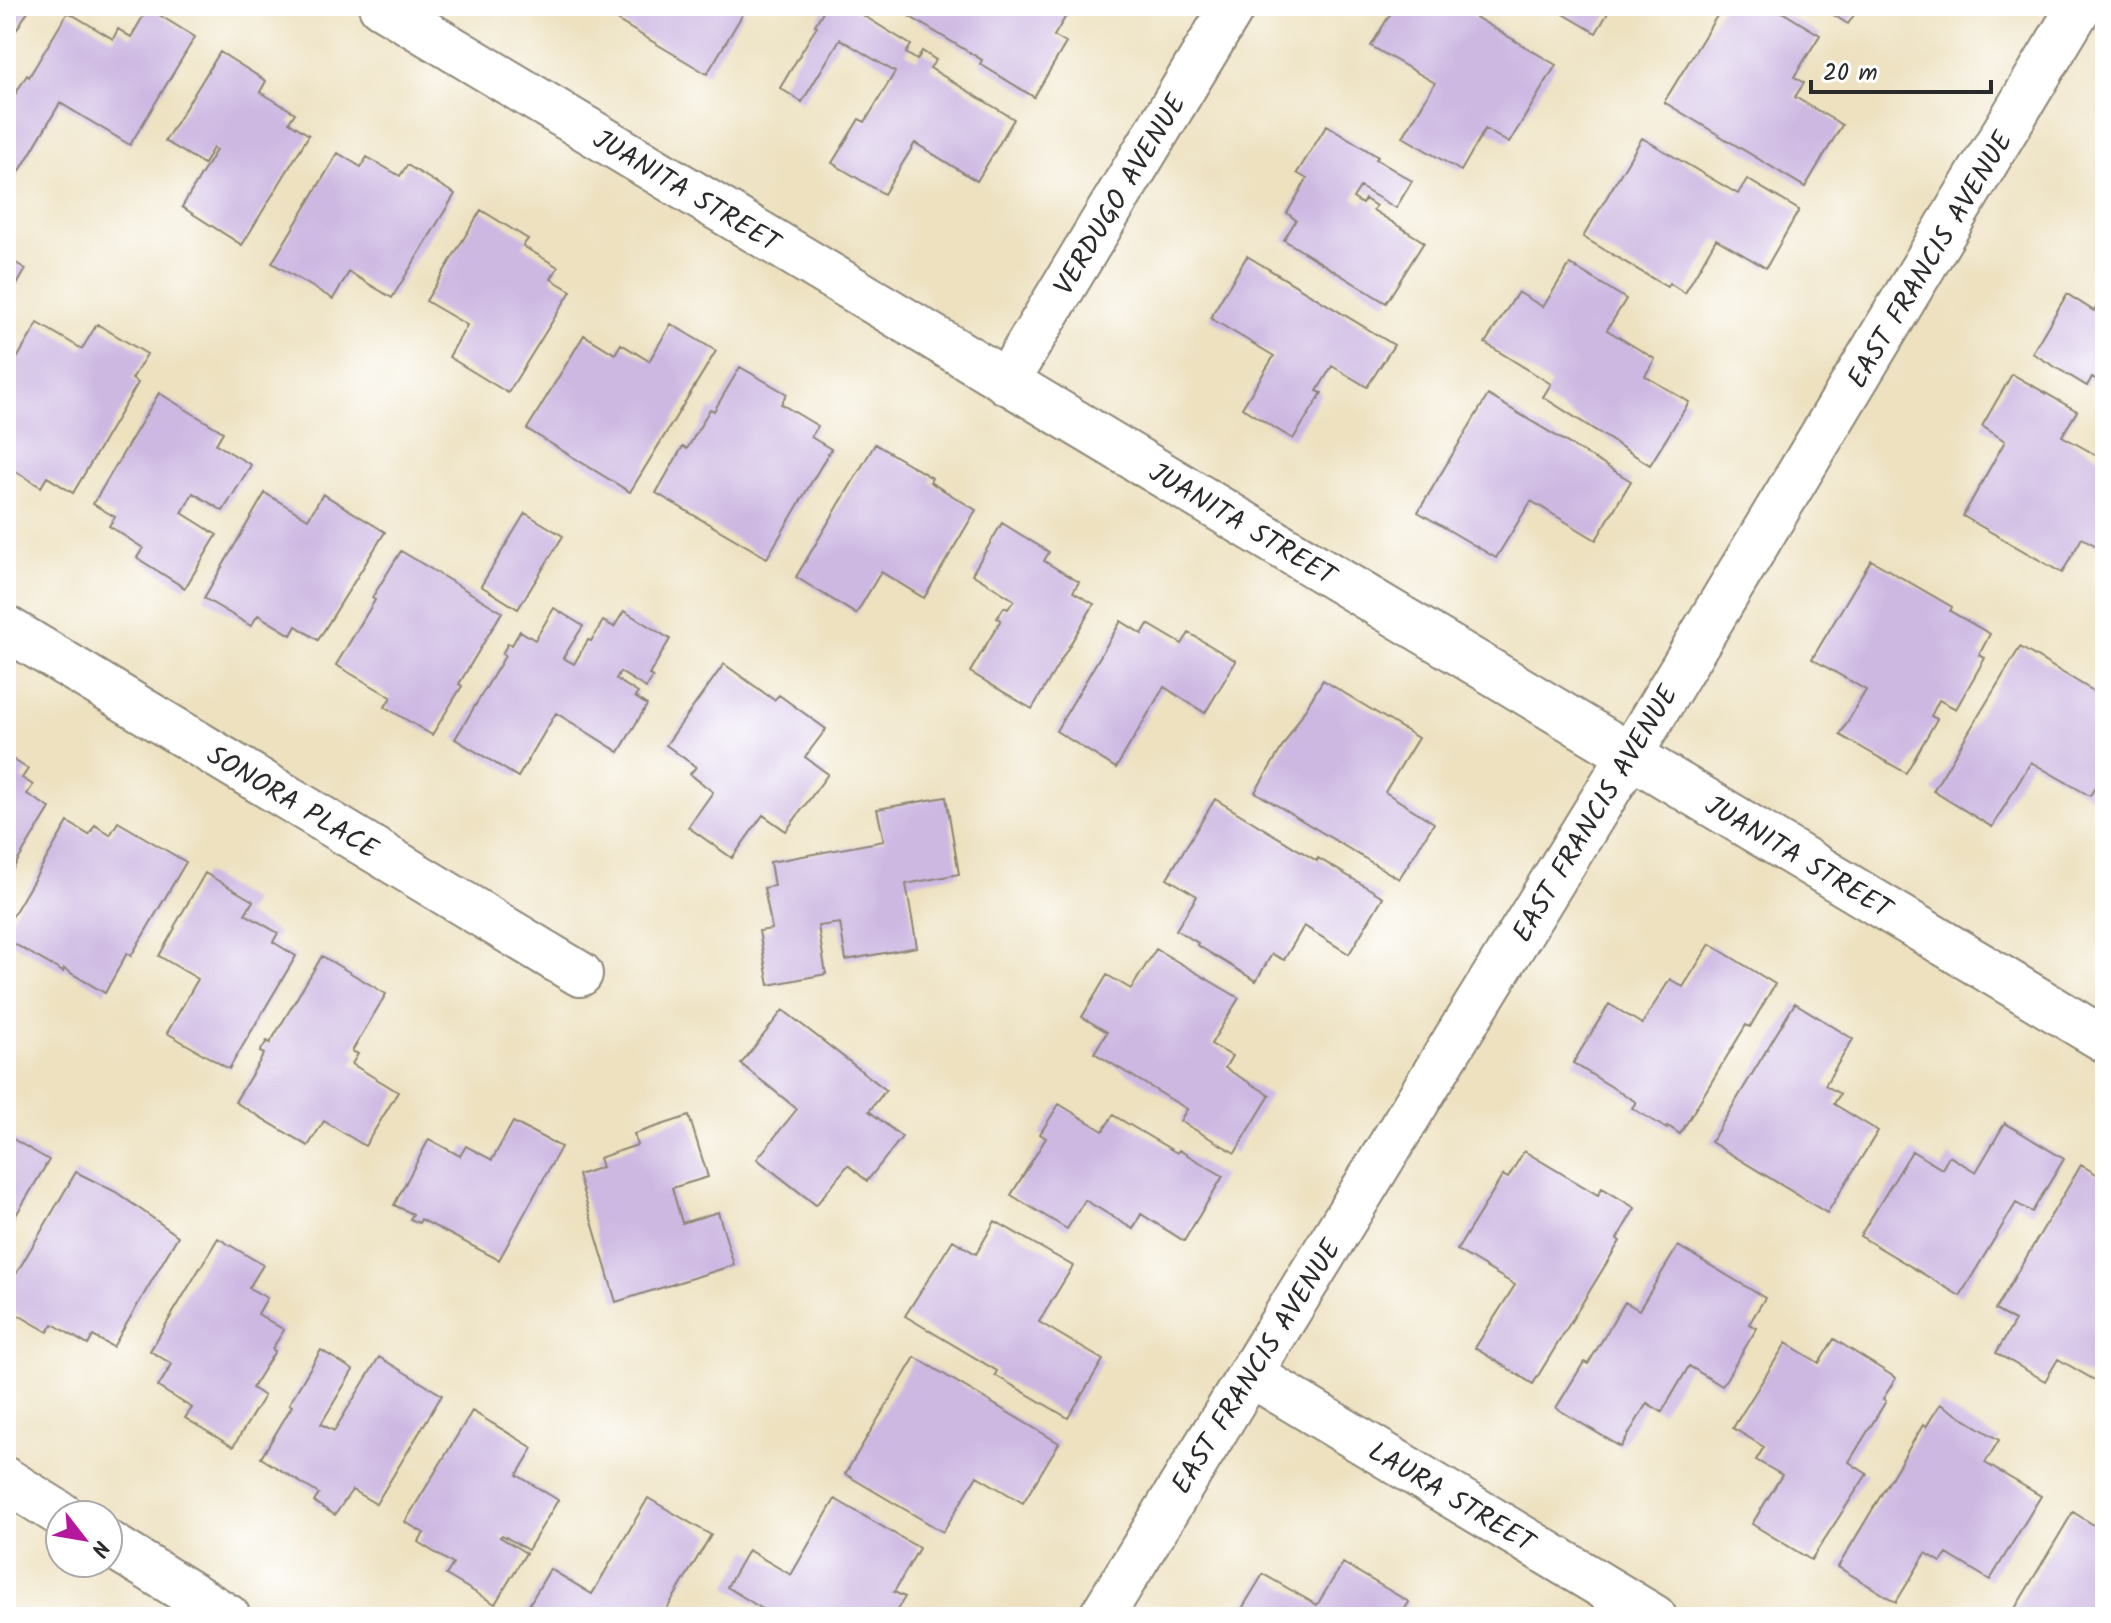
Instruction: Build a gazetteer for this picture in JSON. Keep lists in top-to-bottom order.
{
  "streets": {
    "street": [
      "JUANITA STREET",
      "VERDUGO AVENUE",
      "EAST FRANCIS AVENUE",
      "SONORA PLACE",
      "LAURA STREET"
    ]
  },
  "crossings": [
    ["JUANITA STREET", "VERDUGO AVENUE"],
    ["JUANITA STREET", "EAST FRANCIS AVENUE"],
    ["EAST FRANCIS AVENUE", "LAURA STREET"]
  ],
  "scale_bar": "20 m",
  "north": "bottom right"
}
